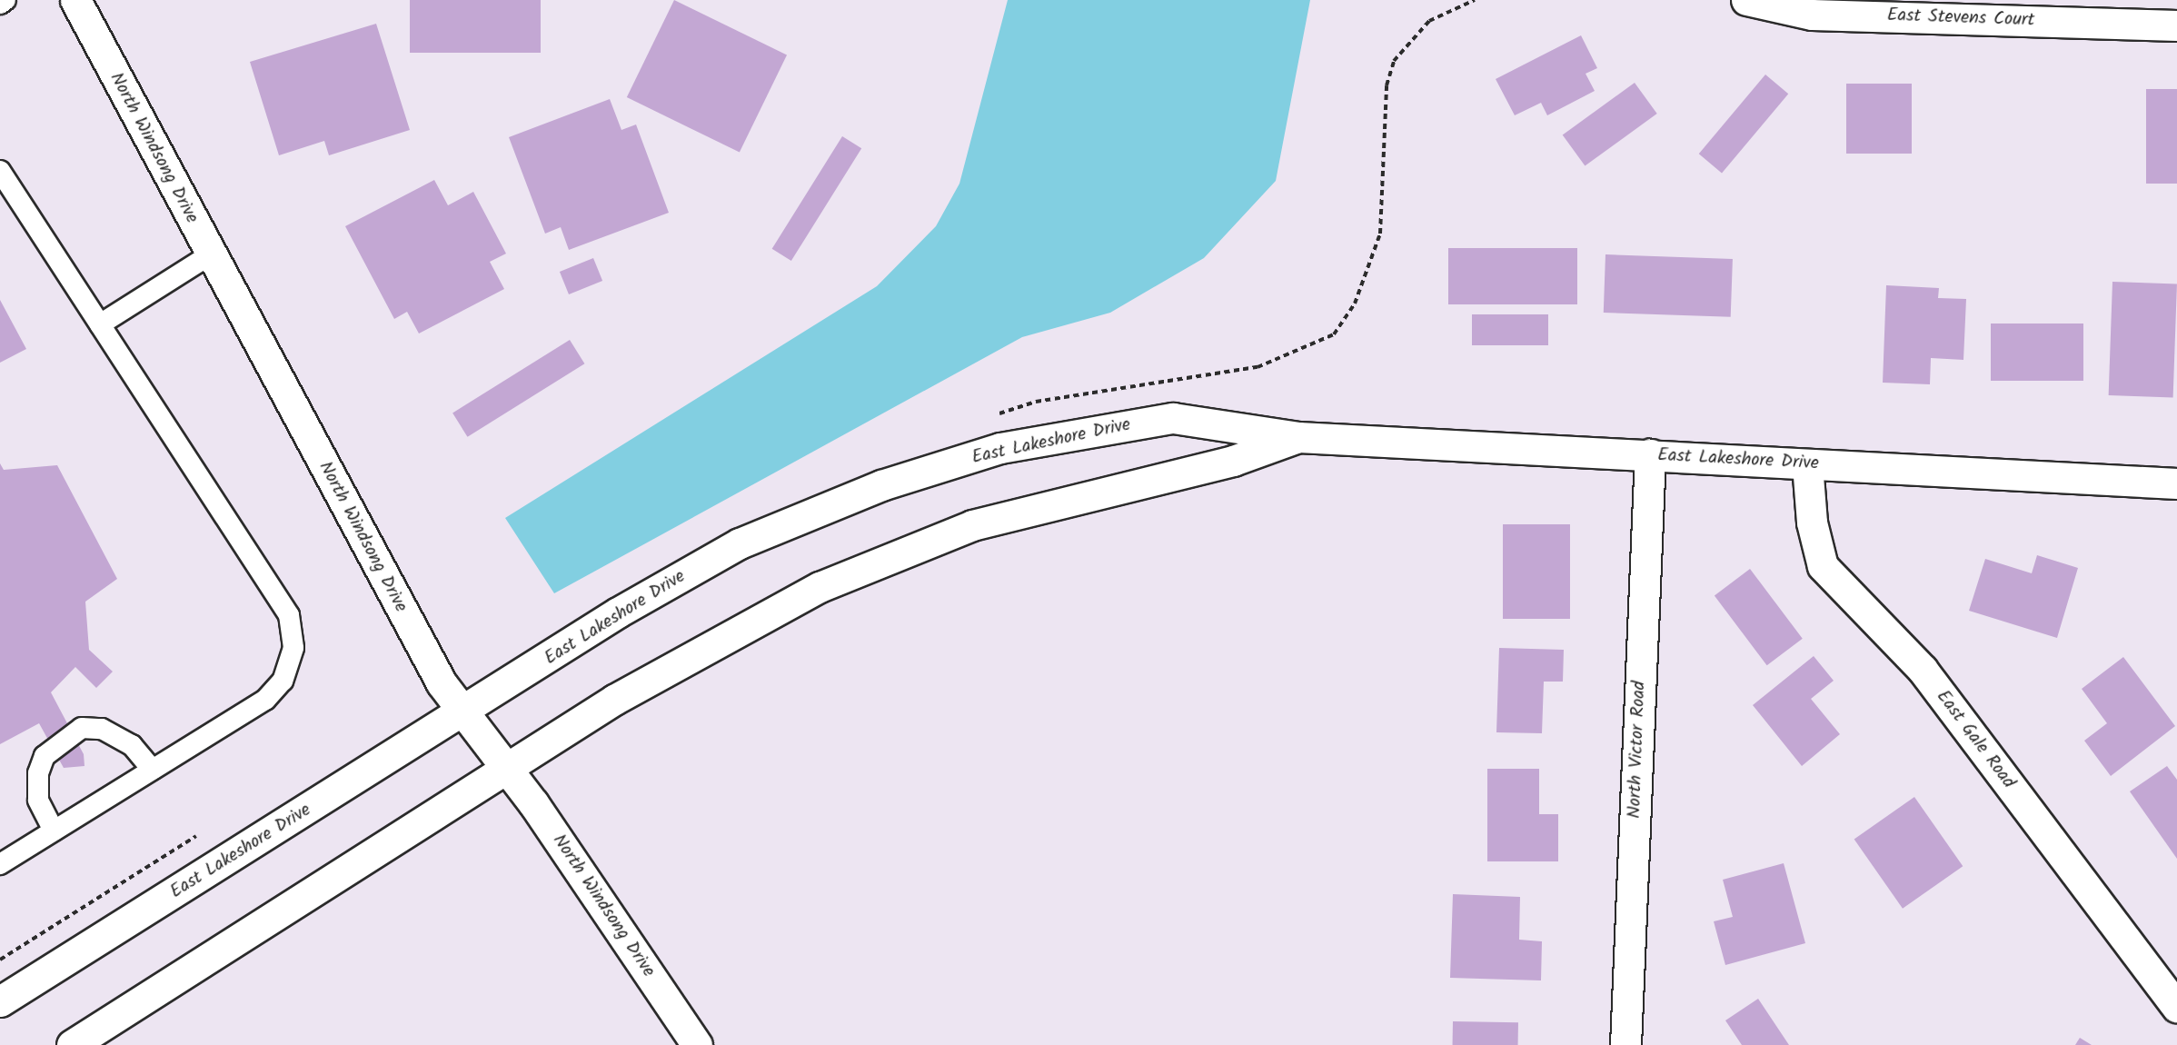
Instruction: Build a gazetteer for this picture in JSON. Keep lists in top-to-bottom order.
{
  "streets": {
    "main road": [
      "East Stevens Court",
      "North Windsong Drive",
      "East Lakeshore Drive",
      "East Gale Road",
      "North Victor Road"
    ]
  },
  "crossings": [
    ["North Windsong Drive", "East Lakeshore Drive"],
    ["East Lakeshore Drive", "East Gale Road"],
    ["East Lakeshore Drive", "North Victor Road"]
  ]
}
